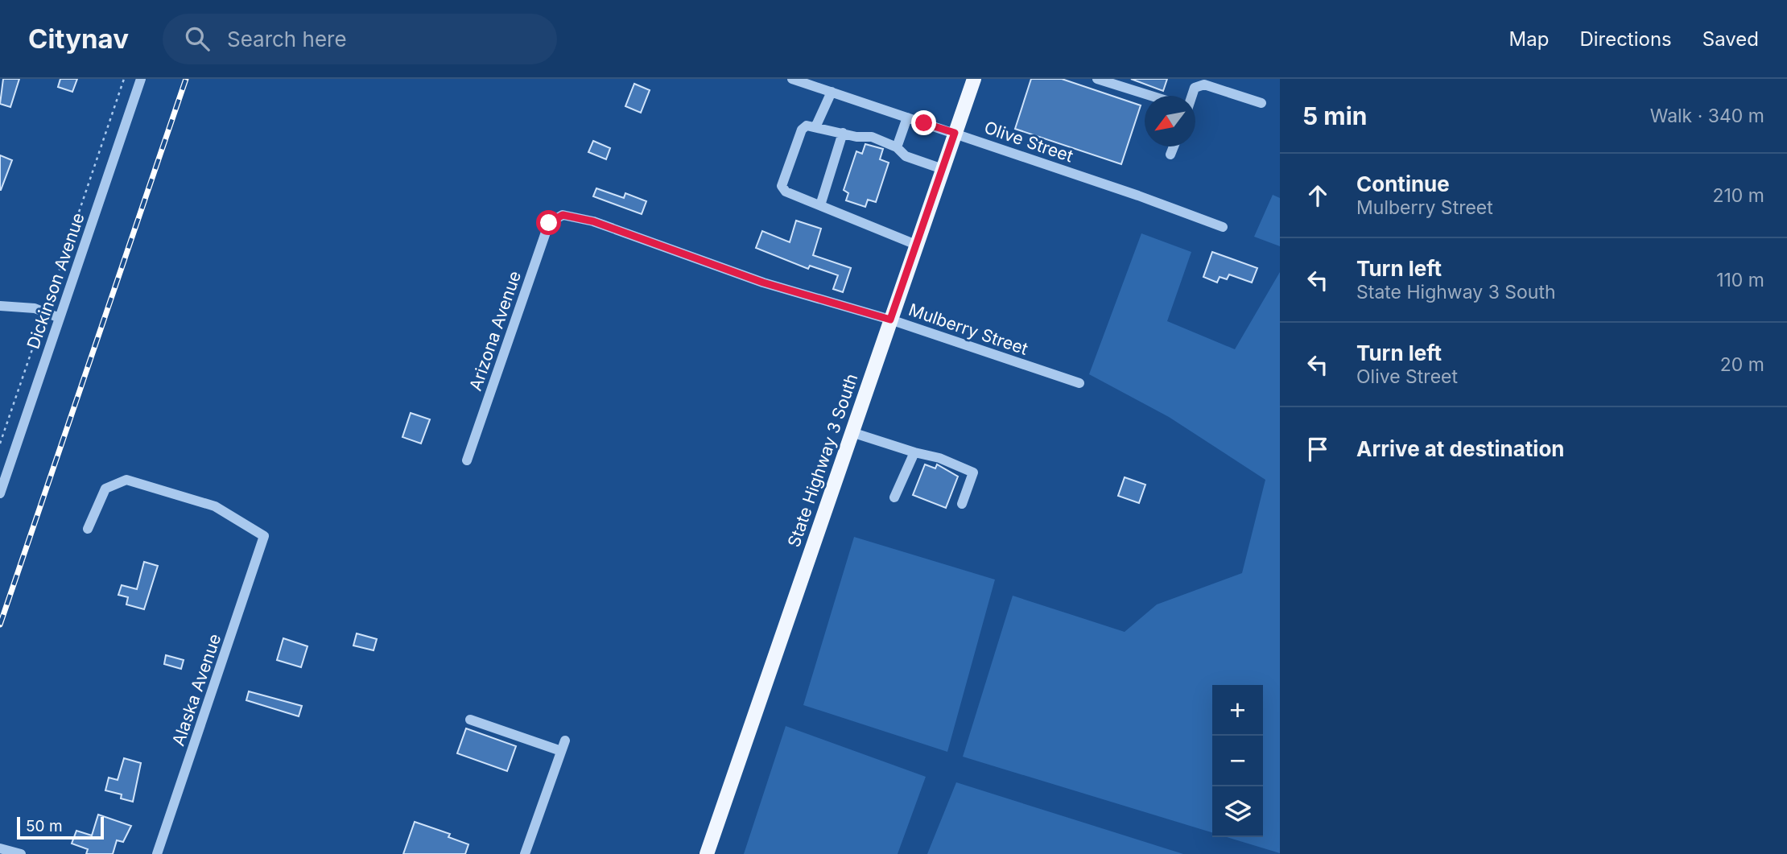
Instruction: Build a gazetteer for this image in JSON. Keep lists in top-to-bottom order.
{
  "streets": {
    "main road": ["State Highway 3 South"],
    "street": [
      "Olive Street",
      "Dickinson Avenue",
      "Mulberry Street",
      "Arizona Avenue",
      "Alaska Avenue"
    ]
  },
  "crossings": [
    ["Olive Street", "State Highway 3 South"],
    ["Mulberry Street", "Arizona Avenue"],
    ["Mulberry Street", "State Highway 3 South"]
  ],
  "scale_bar": "50 m",
  "north": "bottom left",
  "page": {
    "header": "Citynav",
    "search": "Search here",
    "nav": ["Map", "Directions", "Saved"],
    "heading": ["5 min", "Walk · 340 m"],
    "list": [
      ["Continue", "Mulberry Street", "210 m"],
      ["Turn left", "State Highway 3 South", "110 m"],
      ["Turn left", "Olive Street", "20 m"],
      "Arrive at destination"
    ],
    "map_buttons": ["+", "−"],
    "scale": "50 m"
  }
}
